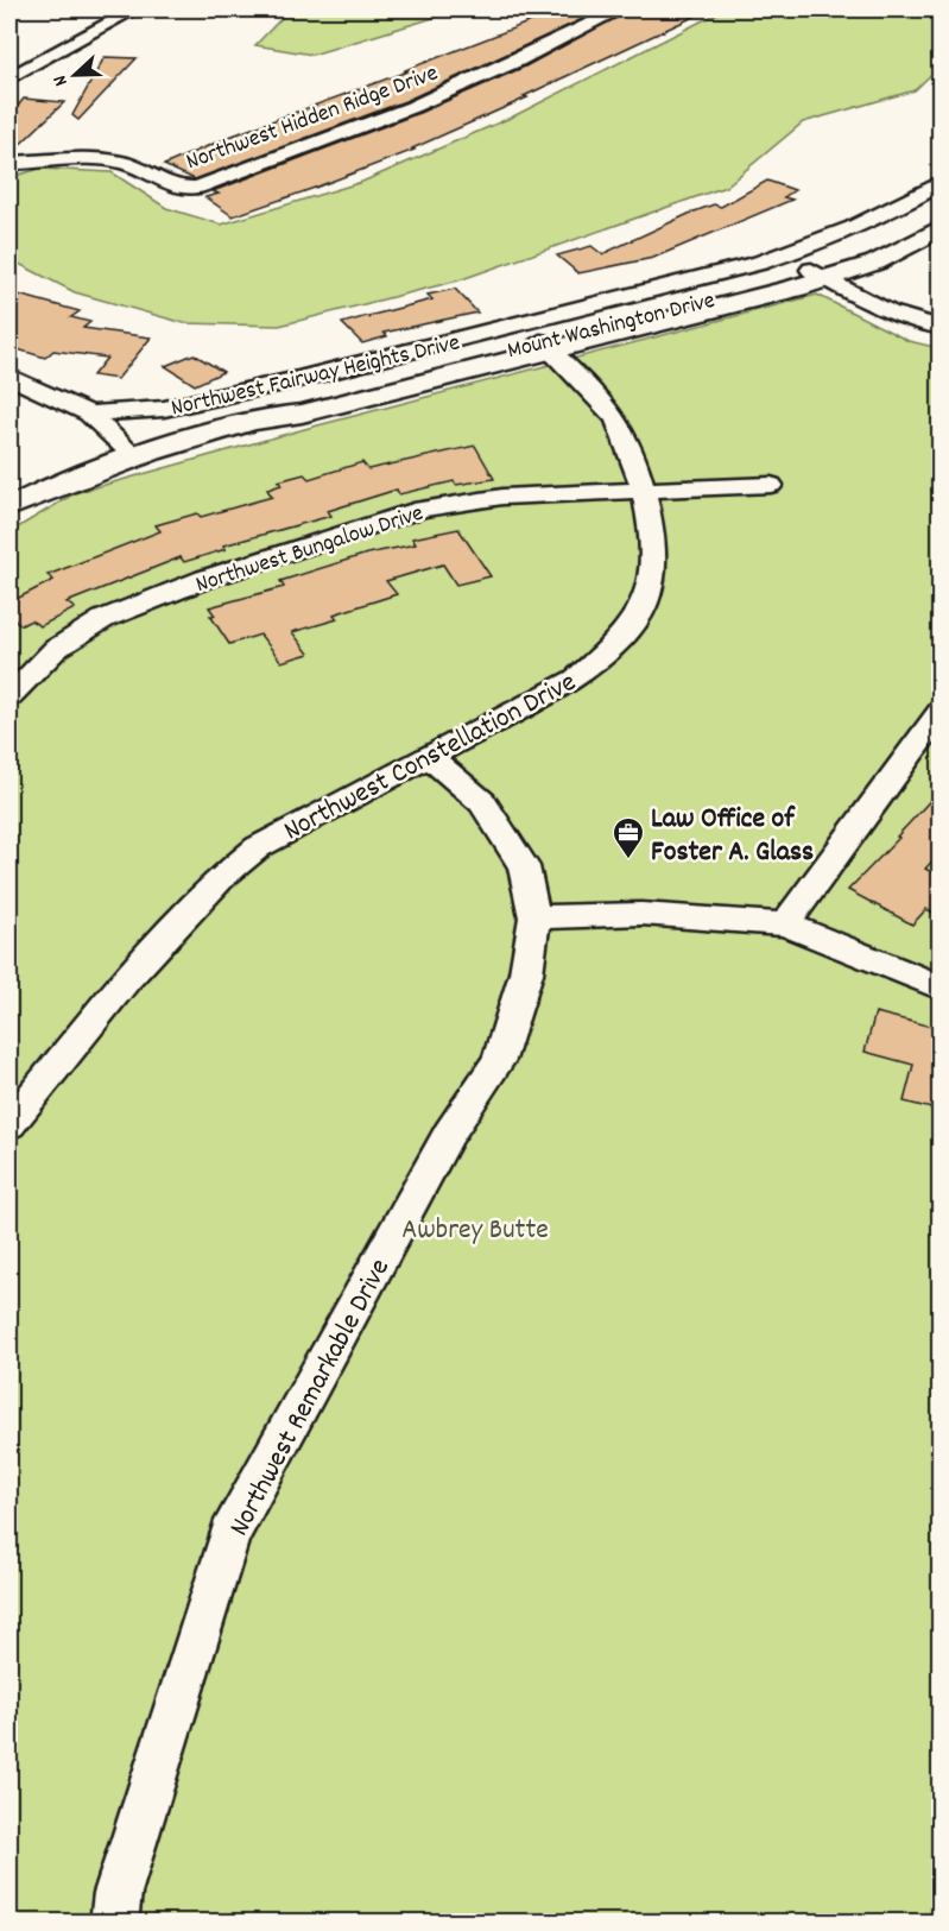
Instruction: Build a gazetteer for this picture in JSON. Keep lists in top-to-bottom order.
{
  "streets": {
    "main road": ["Mount Washington Drive"],
    "street": [
      "Northwest Hidden Ridge Drive",
      "Northwest Fairway Heights Drive",
      "Northwest Bungalow Drive",
      "Northwest Constellation Drive",
      "Northwest Remarkable Drive"
    ]
  },
  "crossings": [
    ["Mount Washington Drive", "Northwest Fairway Heights Drive"],
    ["Mount Washington Drive", "Northwest Constellation Drive"],
    ["Northwest Bungalow Drive", "Northwest Constellation Drive"],
    ["Northwest Constellation Drive", "Northwest Remarkable Drive"]
  ],
  "parks": ["Awbrey Butte"],
  "places": {
    "office": ["Law Office of Foster A. Glass"]
  },
  "north": "left"
}
